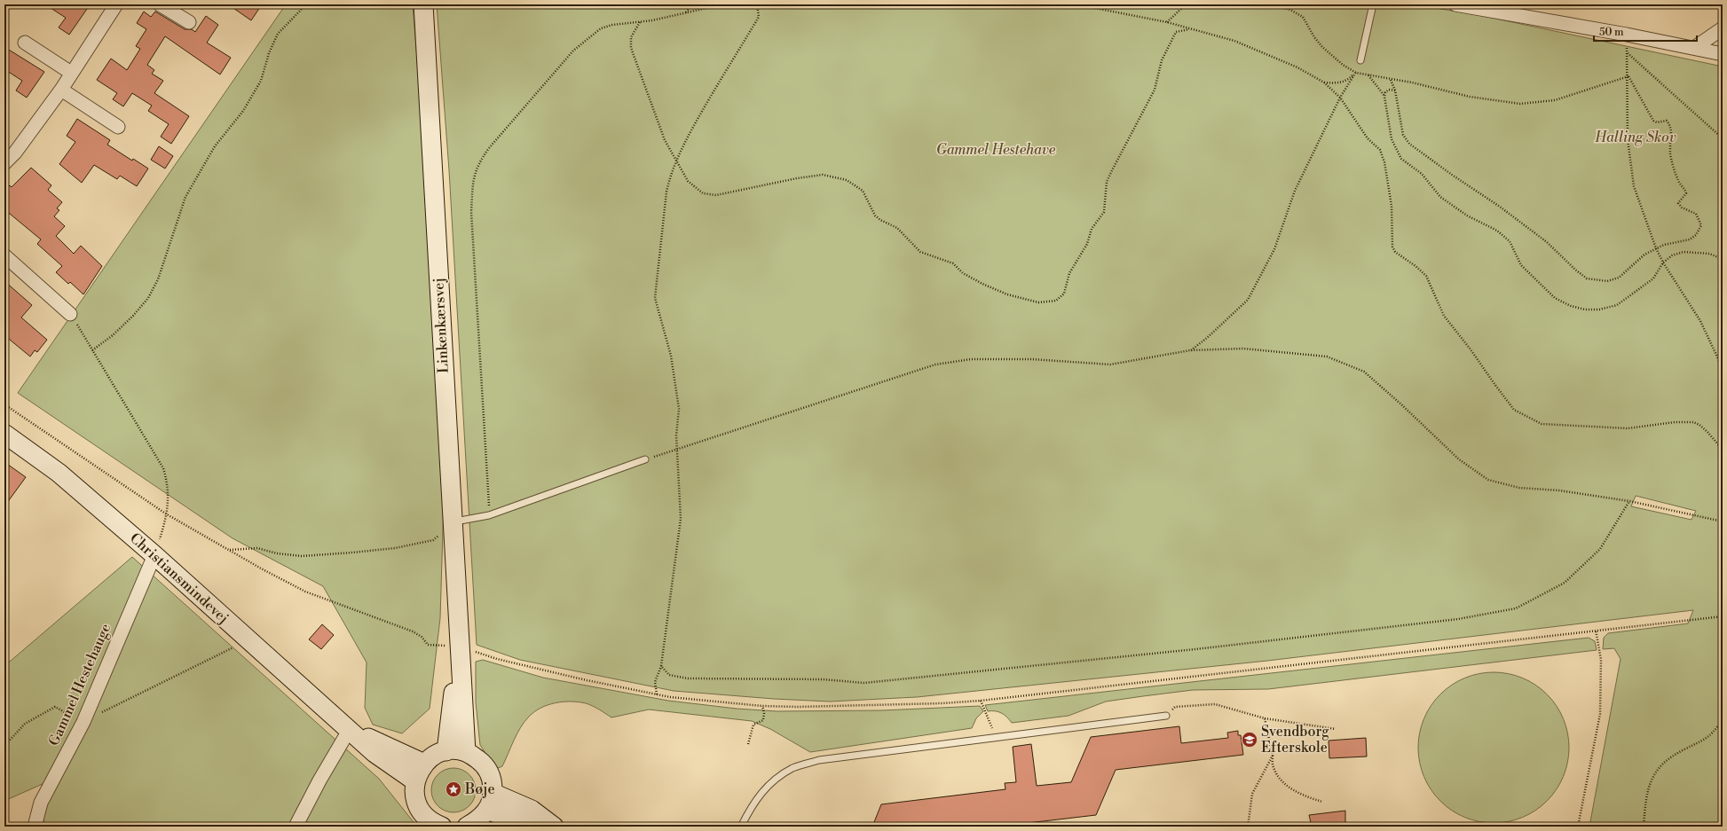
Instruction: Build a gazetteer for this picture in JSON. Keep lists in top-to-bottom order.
{
  "streets": {
    "street": ["Linkenkærsvej", "Christiansmindevej", "Gammel Hestehauge"]
  },
  "crossings": [
    ["Christiansmindevej", "Gammel Hestehauge"]
  ],
  "parks": ["Halling Skov", "Gammel Hestehave"],
  "places": {
    "school or university": ["Svendborg Efterskole"],
    "place": ["Bøje"]
  },
  "scale_bar": "50 m"
}
